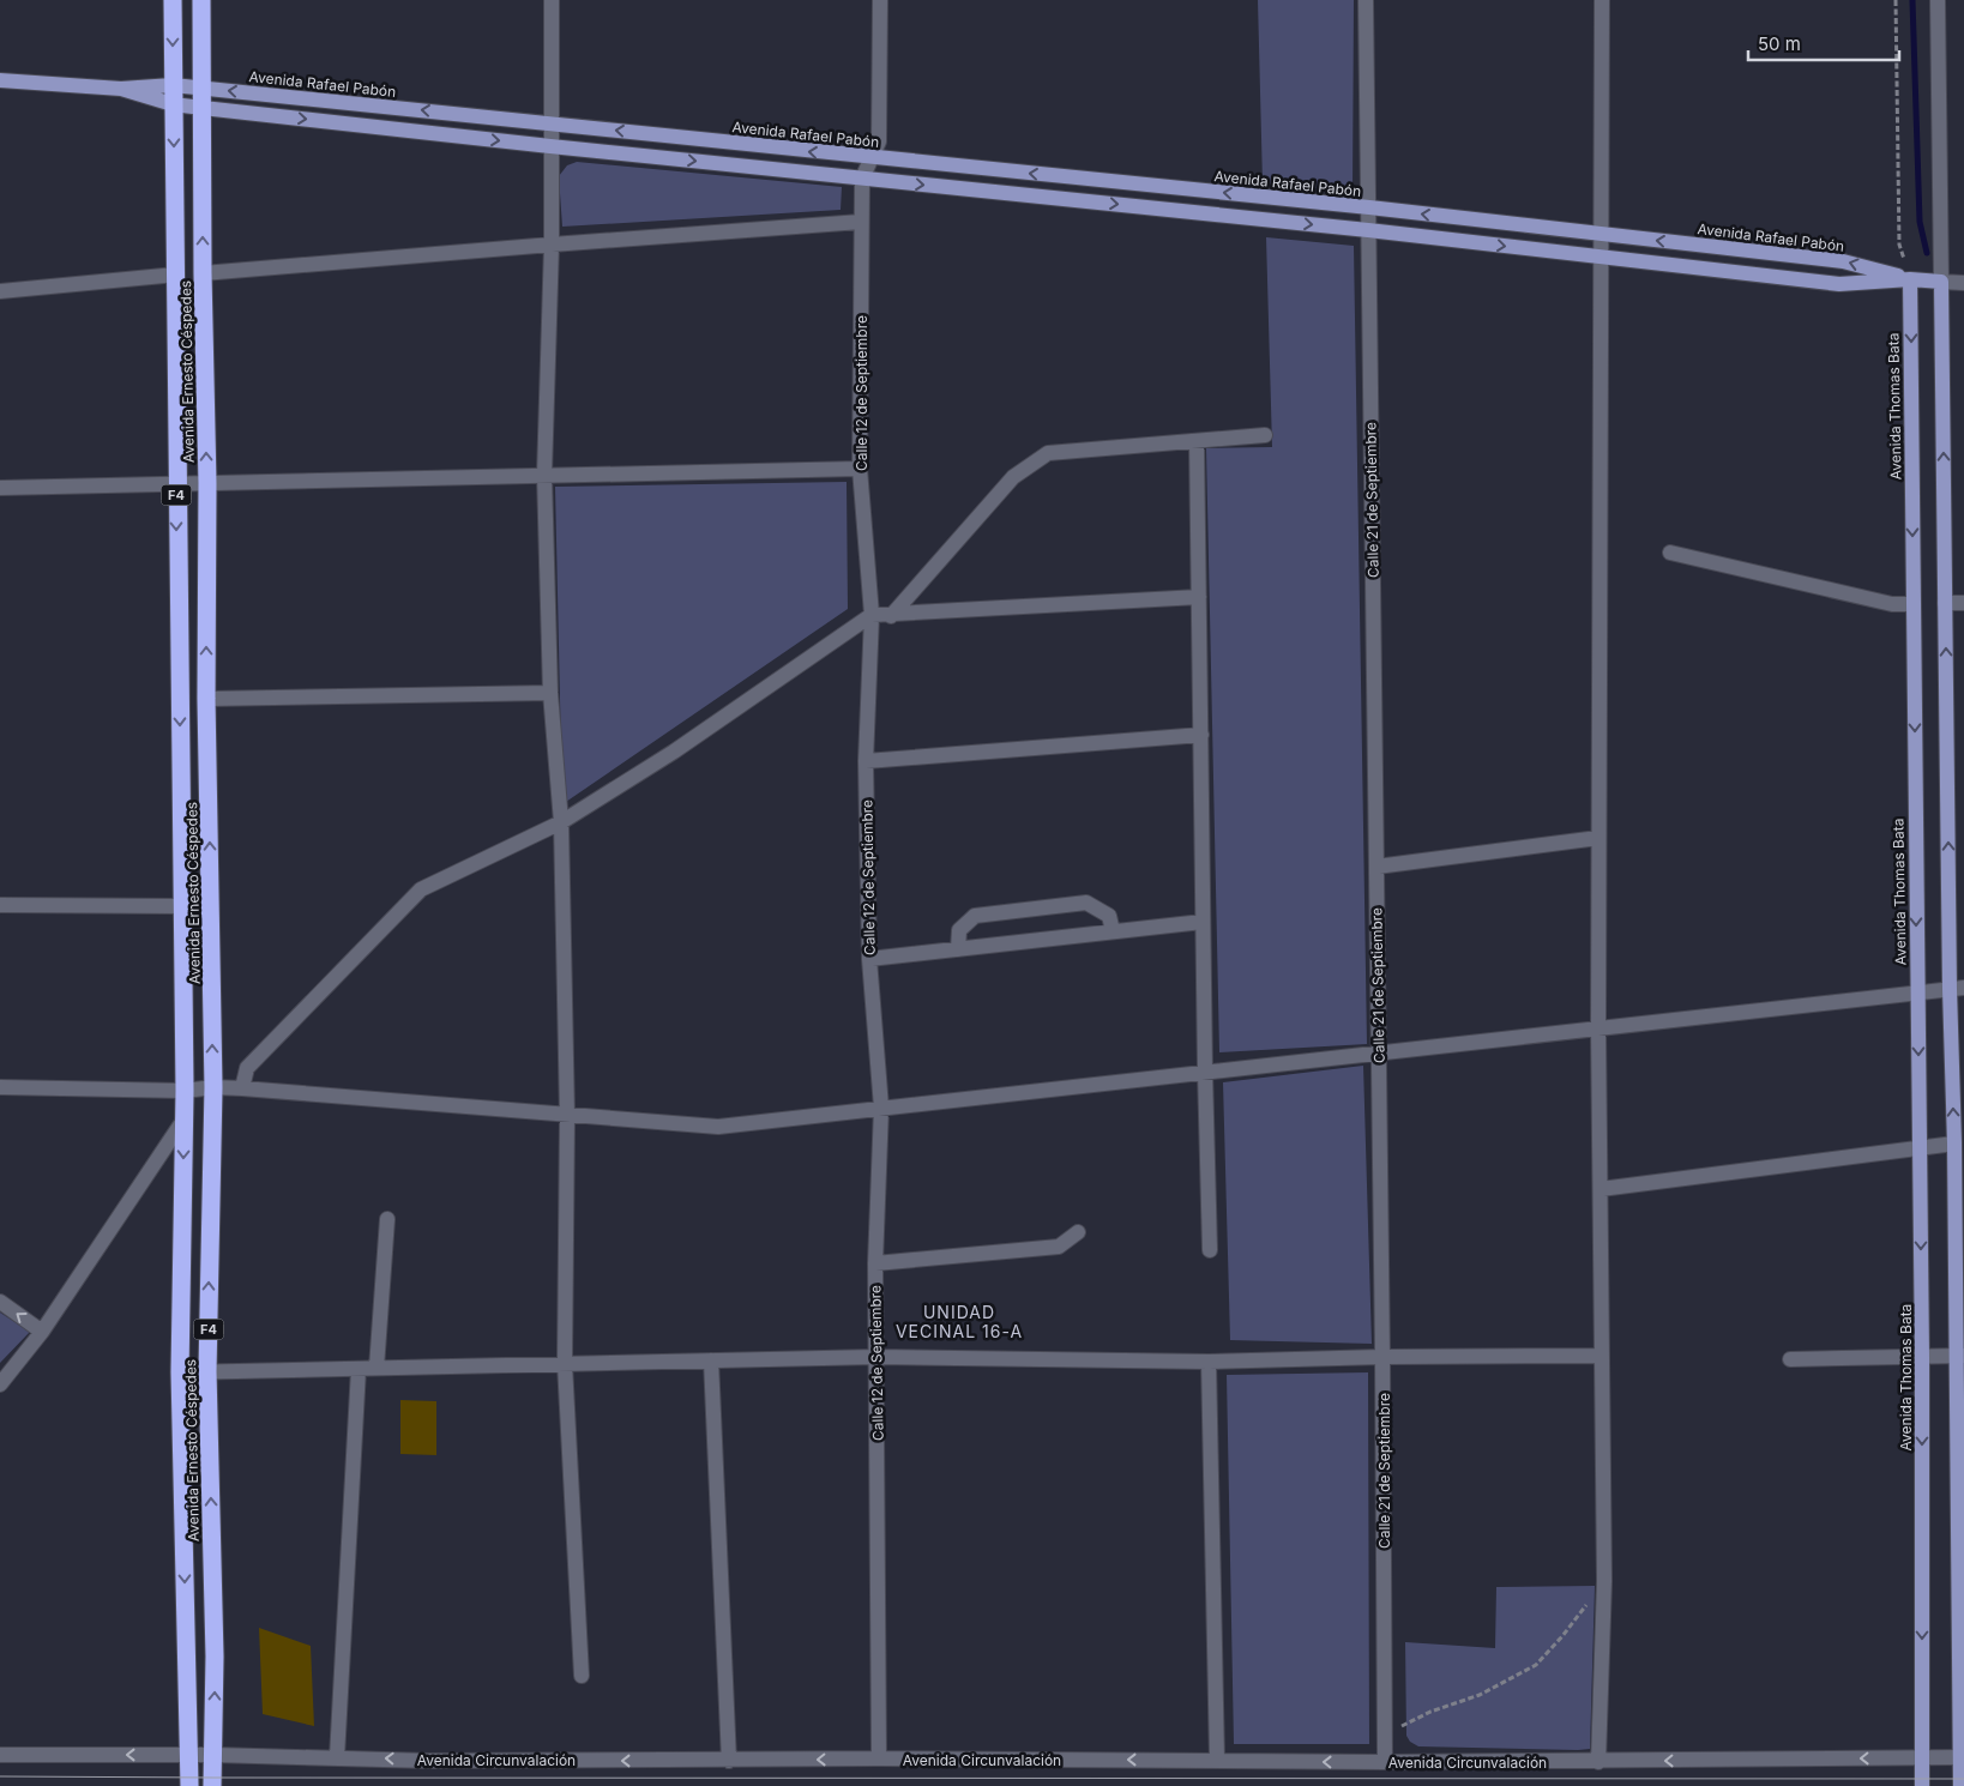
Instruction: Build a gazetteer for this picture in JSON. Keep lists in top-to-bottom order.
{
  "streets": {
    "highway": ["Avenida Ernesto Céspedes", "F4"],
    "main road": ["Avenida Rafael Pabón", "Avenida Thomas Bata"],
    "street": ["Calle 12 de Septiembre", "Calle 21 de Septiembre", "Avenida Circunvalación"]
  },
  "crossings": [
    ["Avenida Rafael Pabón", "Avenida Ernesto Céspedes"],
    ["Avenida Rafael Pabón", "Calle 12 de Septiembre"],
    ["Avenida Rafael Pabón", "Avenida Thomas Bata"],
    ["Avenida Rafael Pabón", "Calle 21 de Septiembre"],
    ["Avenida Ernesto Céspedes", "Avenida Circunvalación"],
    ["Calle 12 de Septiembre", "Avenida Circunvalación"],
    ["Avenida Thomas Bata", "Avenida Circunvalación"],
    ["Calle 21 de Septiembre", "Avenida Circunvalación"]
  ],
  "one_way": ["Avenida Circunvalación"],
  "districts": ["UNIDAD VECINAL 16-A"],
  "scale_bar": "50 m"
}
